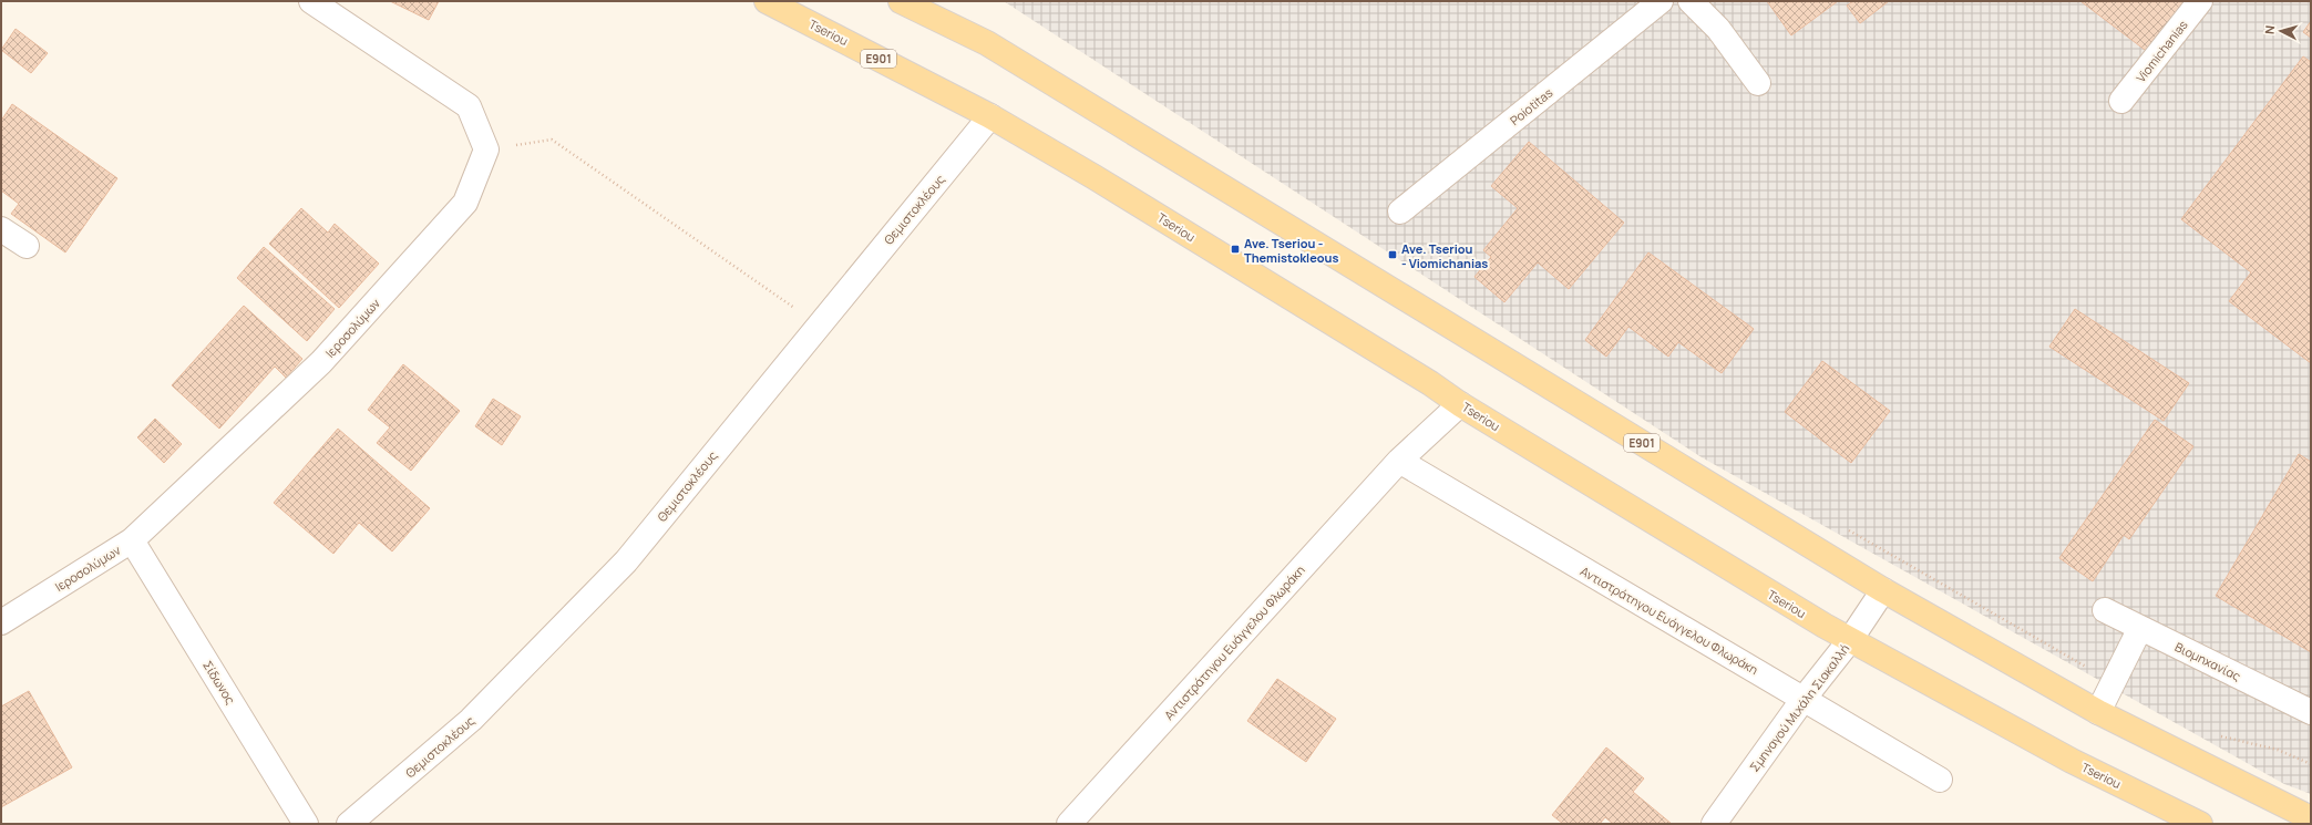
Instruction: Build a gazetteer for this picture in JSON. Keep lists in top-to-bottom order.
{
  "streets": {
    "main road": ["Tseriou", "E901"],
    "street": [
      "Viomichanias",
      "Poiotitas",
      "Θεμιστοκλέους",
      "Ιεροσολύμων",
      "Αντιστράτηγου Ευάγγελου Φλωράκη",
      "Βιομηχανίας",
      "Σίδωνος",
      "Σμηναγού Μιχάλη Σιακαλλή"
    ]
  },
  "crossings": [
    ["Tseriou", "Θεμιστοκλέους"],
    ["Tseriou", "Αντιστράτηγου Ευάγγελου Φλωράκη"],
    ["Tseriou", "Σμηναγού Μιχάλη Σιακαλλή"],
    ["E901", "Σμηναγού Μιχάλη Σιακαλλή"],
    ["Ιεροσολύμων", "Σίδωνος"],
    ["Αντιστράτηγου Ευάγγελου Φλωράκη", "Σμηναγού Μιχάλη Σιακαλλή"]
  ],
  "places": {
    "transit": ["Ave. Tseriou - Themistokleous", "Ave. Tseriou - Viomichanias"]
  },
  "north": "left"
}
